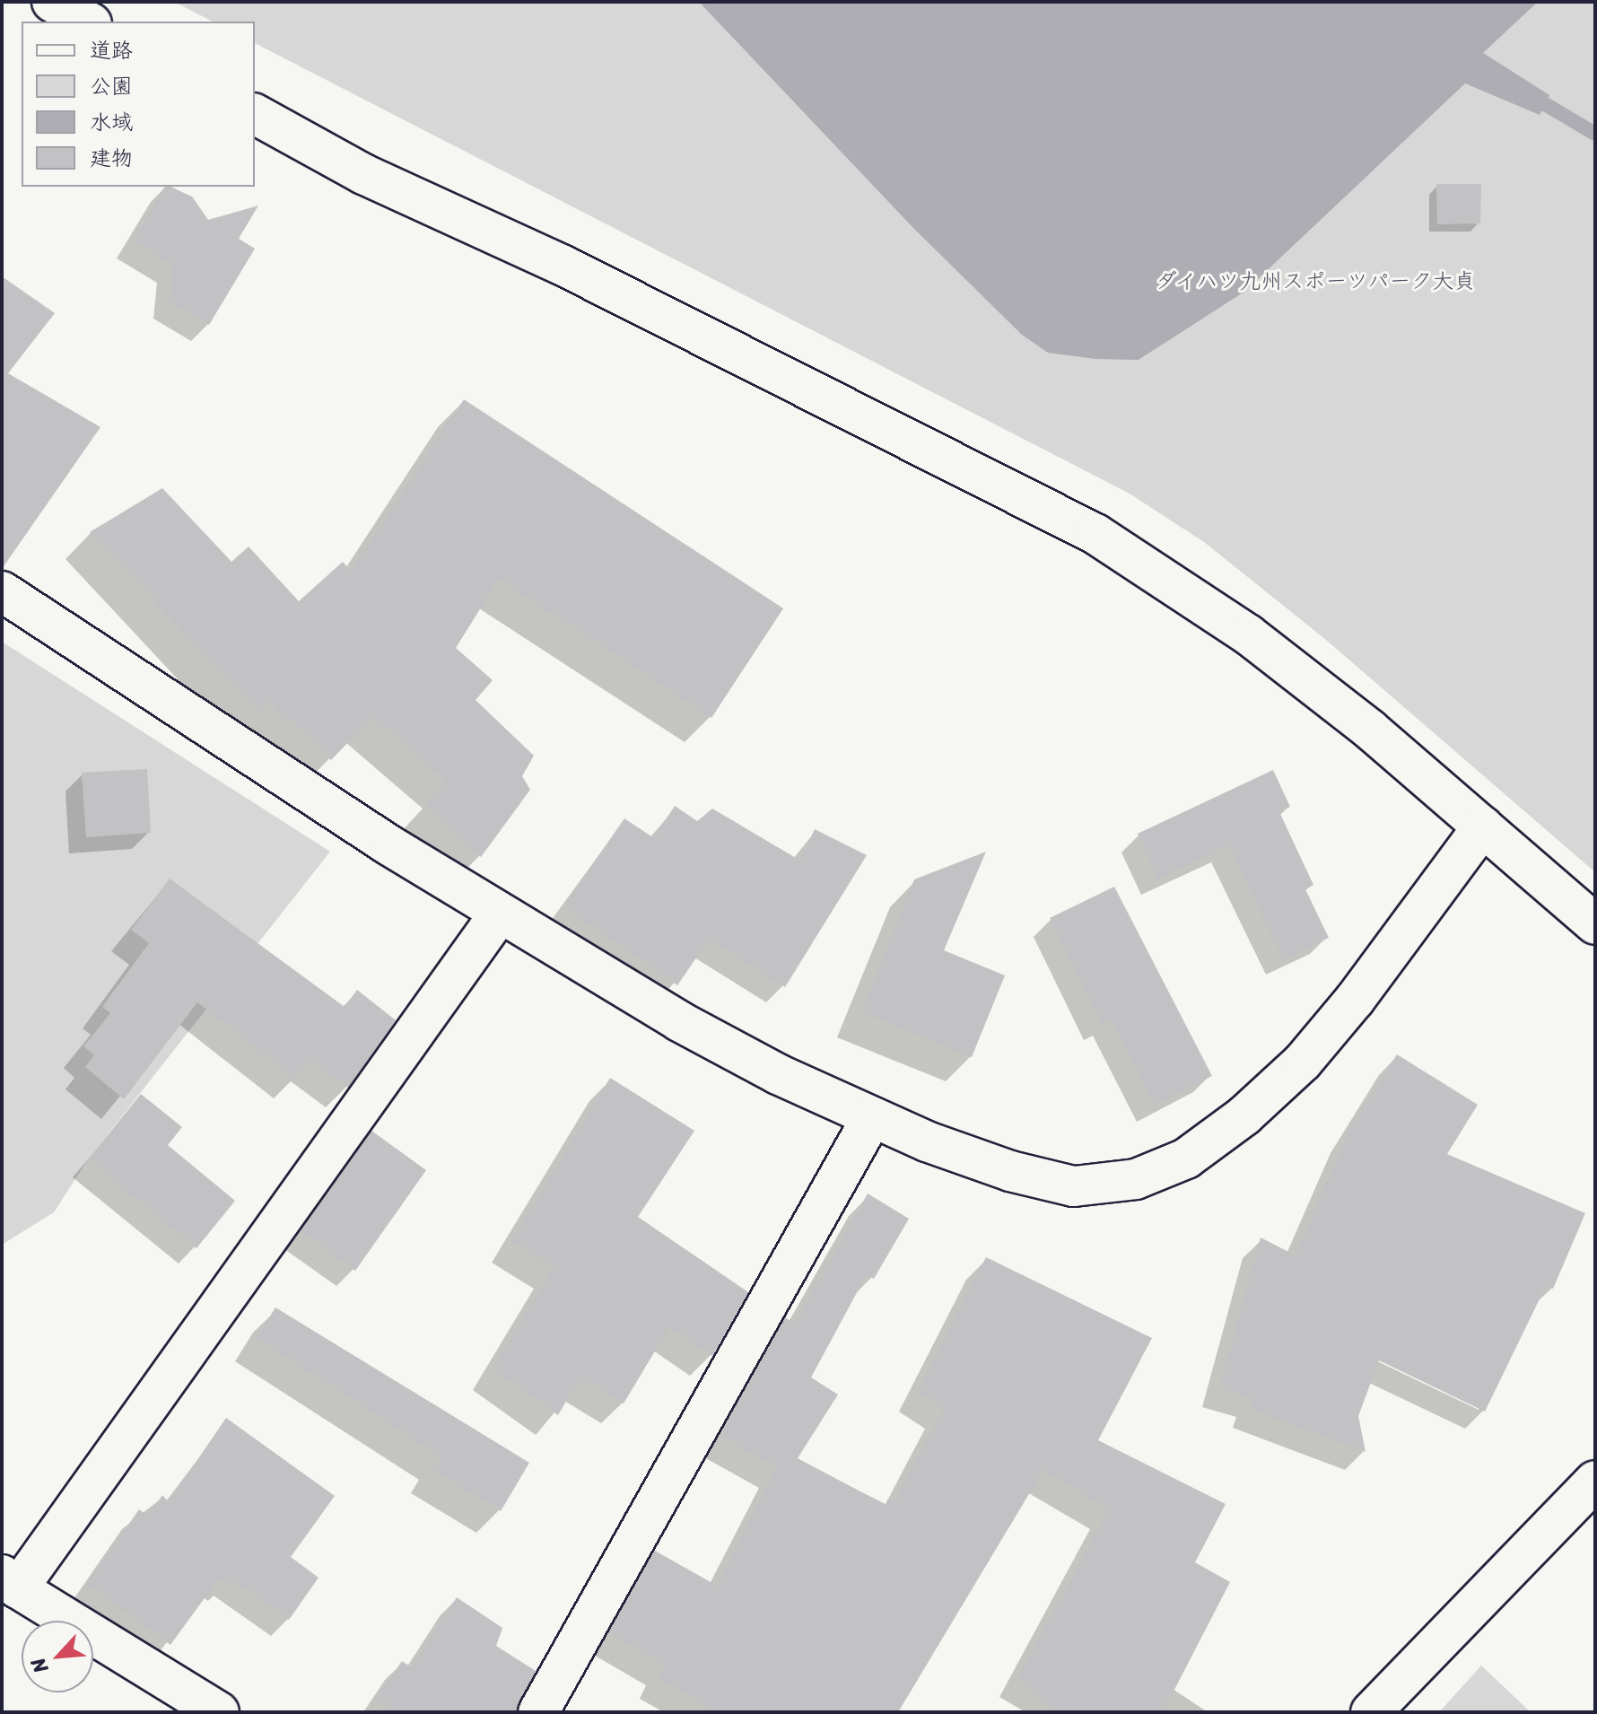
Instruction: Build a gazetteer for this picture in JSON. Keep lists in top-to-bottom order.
{
  "parks": ["ダイハツ九州スポーツパーク大貞"],
  "legend": [
    "道路",
    "公園",
    "水域",
    "建物"
  ],
  "north": "bottom left"
}
